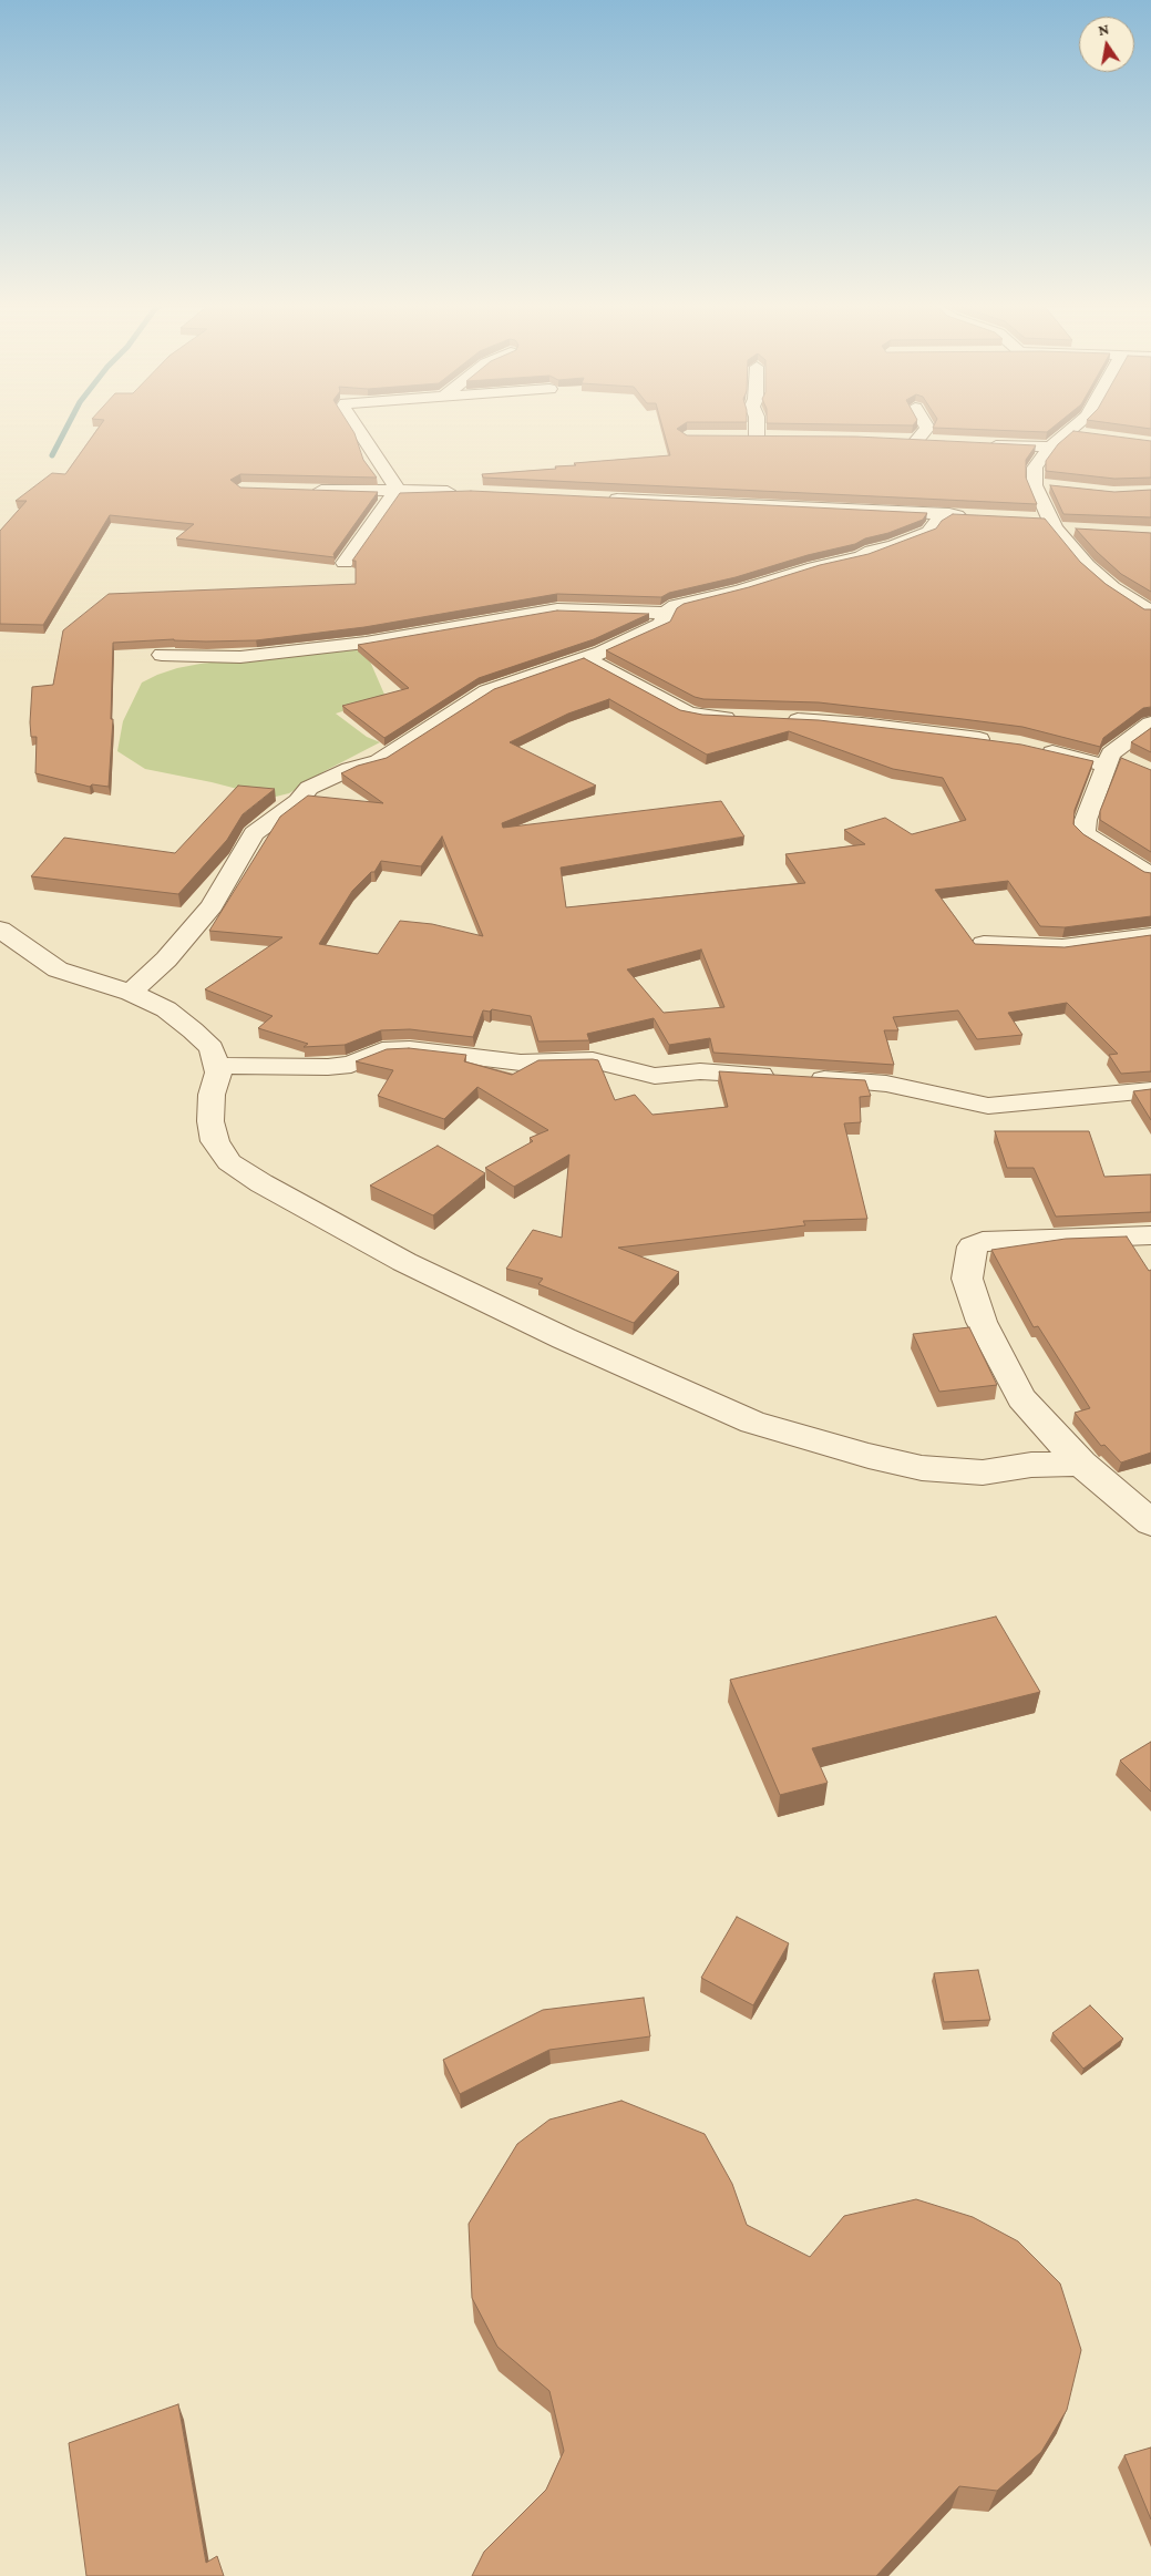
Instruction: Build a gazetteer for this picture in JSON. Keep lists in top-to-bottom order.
{
  "north": "top"
}
